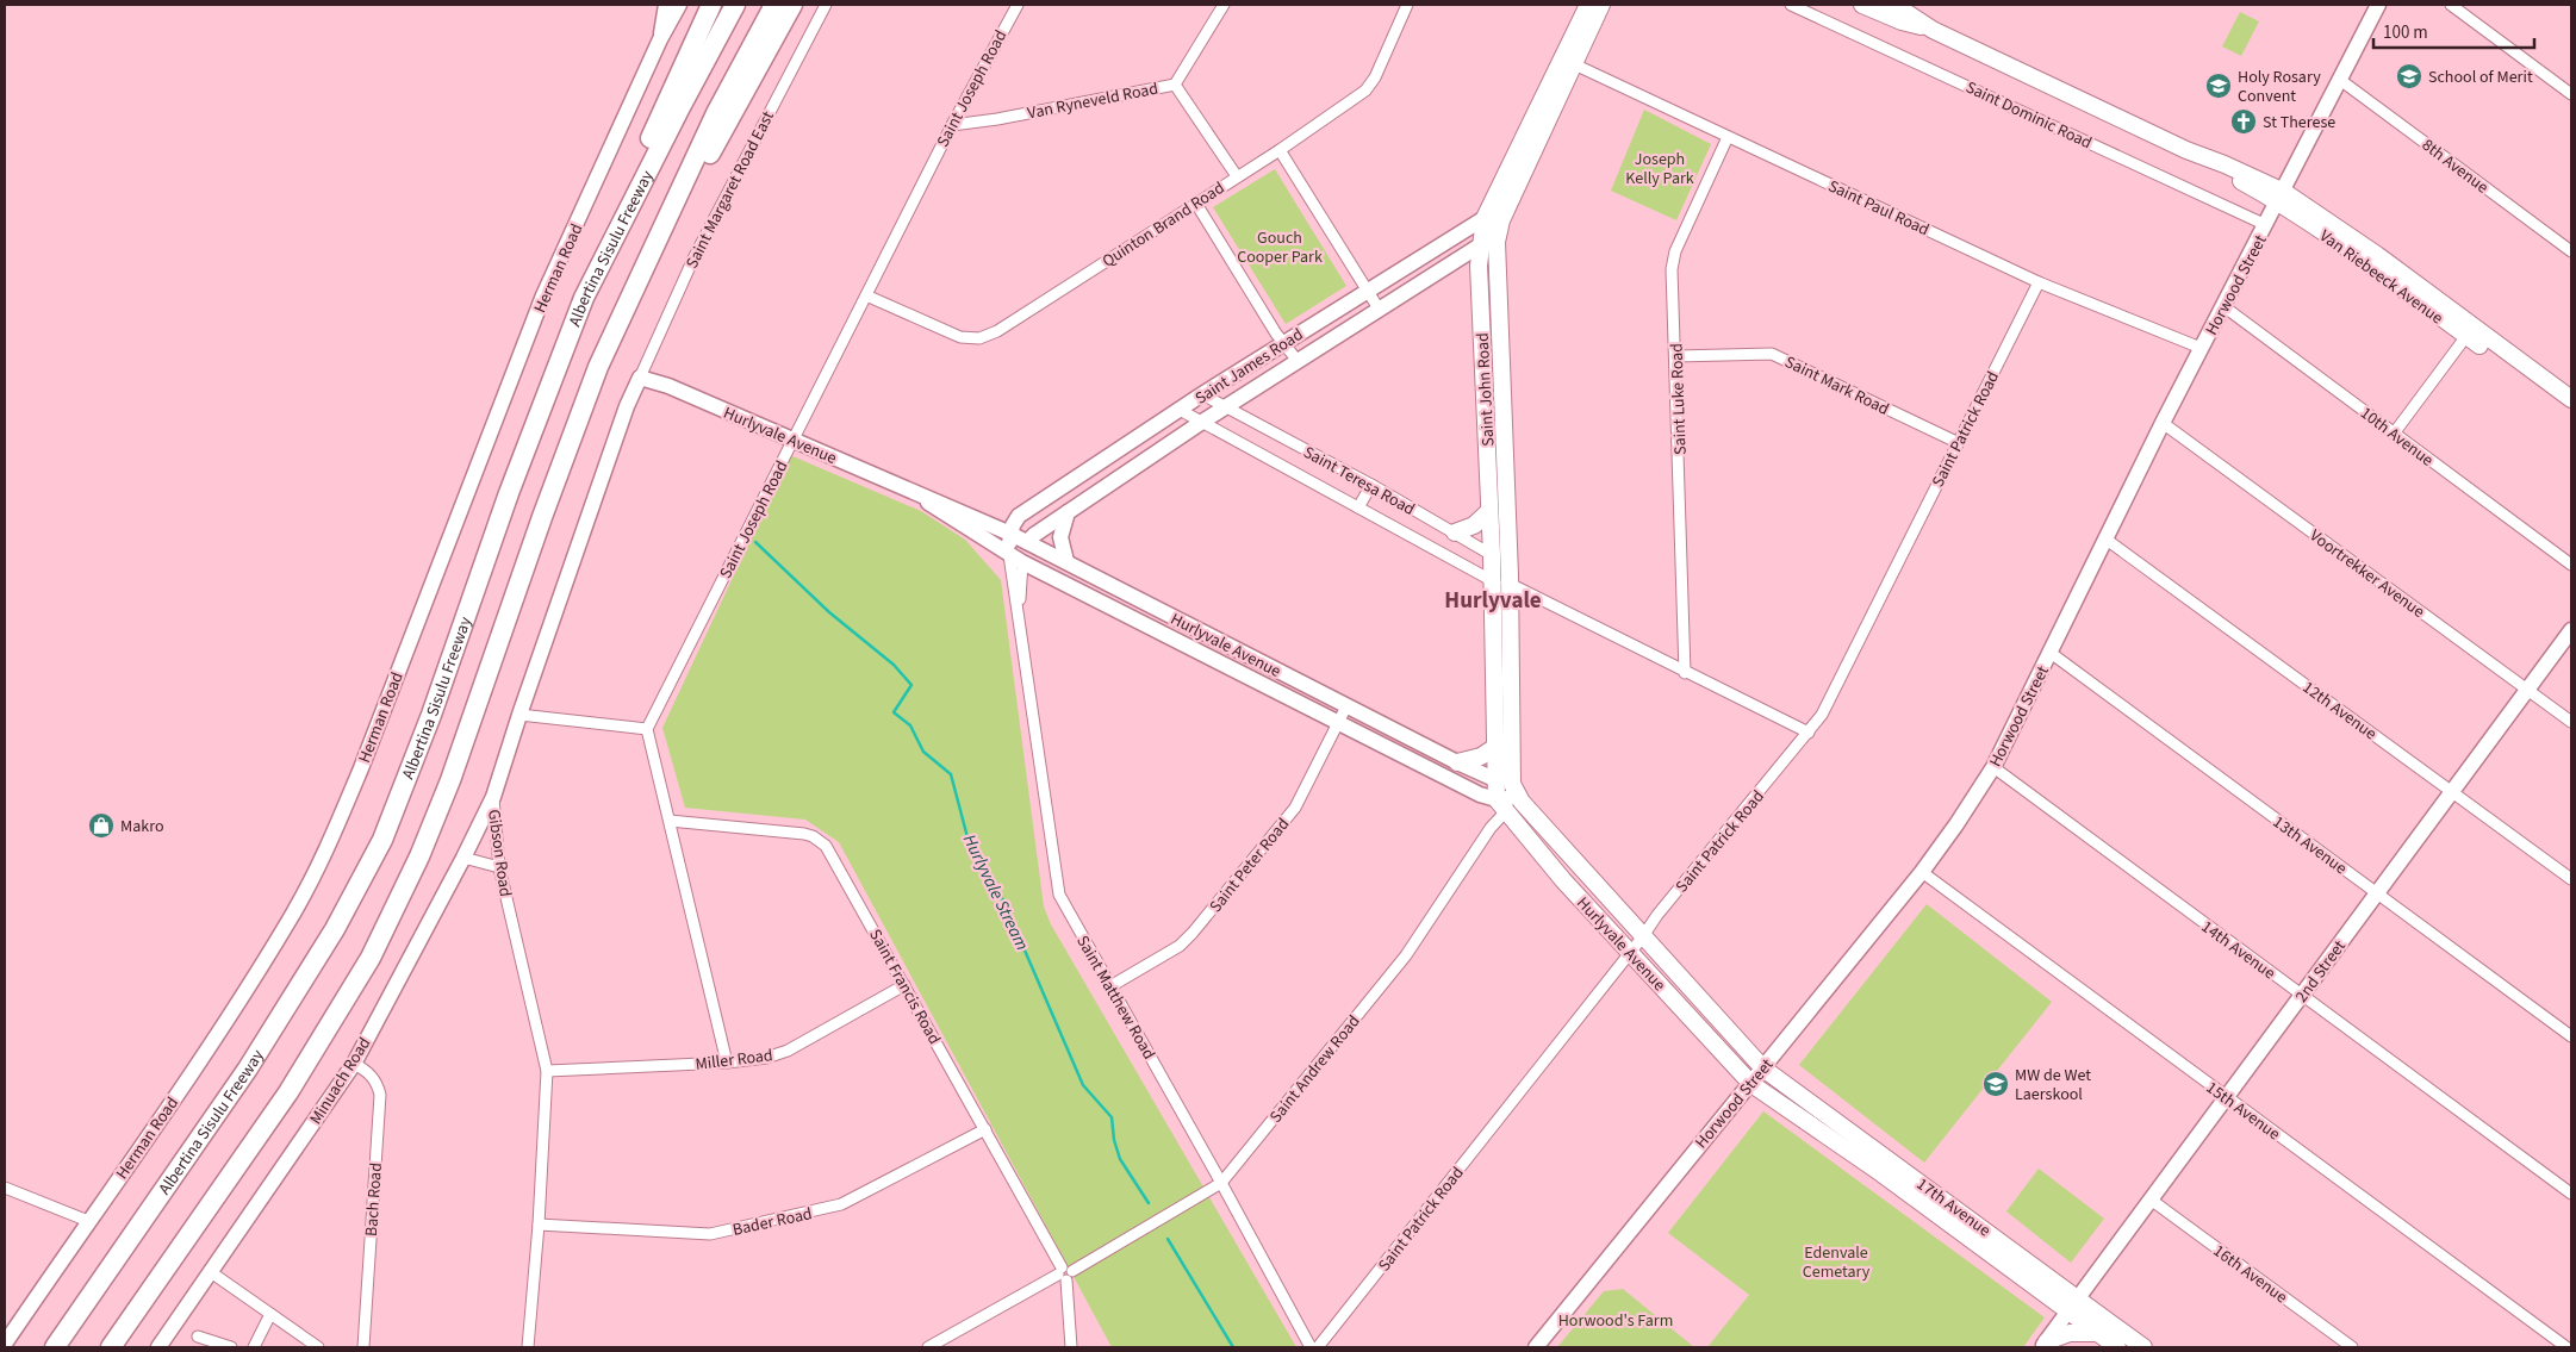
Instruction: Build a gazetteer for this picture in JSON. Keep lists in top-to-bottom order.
{
  "streets": {
    "highway": ["Albertina Sisulu Freeway"],
    "main road": [
      "Herman Road",
      "Van Riebeeck Avenue",
      "Horwood Street",
      "Saint James Road",
      "Saint John Road",
      "Hurlyvale Avenue",
      "Gibson Road",
      "2nd Street",
      "Saint Matthew Road",
      "Minuach Road",
      "17th Avenue"
    ],
    "street": [
      "Saint Joseph Road",
      "Van Ryneveld Road",
      "Saint Dominic Road",
      "8th Avenue",
      "Saint Margaret Road East",
      "Saint Paul Road",
      "Quinton Brand Road",
      "Saint Mark Road",
      "Saint Luke Road",
      "Saint Patrick Road",
      "10th Avenue",
      "Saint Teresa Road",
      "Voortrekker Avenue",
      "12th Avenue",
      "13th Avenue",
      "Saint Peter Road",
      "14th Avenue",
      "Saint Francis Road",
      "Miller Road",
      "Saint Andrew Road",
      "15th Avenue",
      "Bach Road",
      "Bader Road",
      "16th Avenue"
    ]
  },
  "crossings": [
    ["Saint Joseph Road", "Van Ryneveld Road"],
    ["Saint Joseph Road", "Quinton Brand Road"],
    ["Saint Joseph Road", "Hurlyvale Avenue"],
    ["Saint Dominic Road", "Horwood Street"],
    ["8th Avenue", "Horwood Street"],
    ["Saint Margaret Road East", "Hurlyvale Avenue"],
    ["Saint Margaret Road East", "Gibson Road"],
    ["Saint Paul Road", "Horwood Street"],
    ["Saint Paul Road", "Saint John Road"],
    ["Saint Paul Road", "Saint Luke Road"],
    ["Saint Paul Road", "Saint Patrick Road"],
    ["Van Riebeeck Avenue", "Horwood Street"],
    ["Horwood Street", "Hurlyvale Avenue"],
    ["Horwood Street", "10th Avenue"],
    ["Horwood Street", "Voortrekker Avenue"],
    ["Horwood Street", "12th Avenue"],
    ["Horwood Street", "13th Avenue"],
    ["Horwood Street", "14th Avenue"],
    ["Horwood Street", "15th Avenue"],
    ["Horwood Street", "17th Avenue"],
    ["Saint James Road", "Saint John Road"],
    ["Saint James Road", "Hurlyvale Avenue"],
    ["Saint James Road", "Saint Teresa Road"],
    ["Saint James Road", "Saint Matthew Road"],
    ["Saint Mark Road", "Saint Luke Road"],
    ["Saint Mark Road", "Saint Patrick Road"],
    ["Saint John Road", "Hurlyvale Avenue"],
    ["Saint John Road", "Saint Teresa Road"],
    ["Saint John Road", "Saint Andrew Road"],
    ["Saint Luke Road", "Saint Teresa Road"],
    ["Saint Patrick Road", "Hurlyvale Avenue"],
    ["Saint Patrick Road", "Saint Teresa Road"],
    ["Hurlyvale Avenue", "Gibson Road"],
    ["Hurlyvale Avenue", "Saint Peter Road"],
    ["Hurlyvale Avenue", "Saint Matthew Road"],
    ["Hurlyvale Avenue", "Saint Andrew Road"],
    ["Hurlyvale Avenue", "17th Avenue"],
    ["Voortrekker Avenue", "2nd Street"],
    ["12th Avenue", "2nd Street"],
    ["13th Avenue", "2nd Street"],
    ["Gibson Road", "Miller Road"],
    ["Gibson Road", "Minuach Road"],
    ["Gibson Road", "Bader Road"],
    ["Saint Peter Road", "Saint Matthew Road"],
    ["14th Avenue", "2nd Street"],
    ["2nd Street", "15th Avenue"],
    ["2nd Street", "17th Avenue"],
    ["2nd Street", "16th Avenue"],
    ["Saint Francis Road", "Miller Road"],
    ["Saint Francis Road", "Saint Andrew Road"],
    ["Saint Francis Road", "Bader Road"],
    ["Saint Matthew Road", "Saint Andrew Road"],
    ["Minuach Road", "Bach Road"]
  ],
  "districts": ["Hurlyvale"],
  "water": ["Hurlyvale Stream"],
  "parks": [
    "Joseph Kelly Park",
    "Gouch Cooper Park",
    "Edenvale Cemetary",
    "Horwood's Farm"
  ],
  "places": {
    "school or university": ["School of Merit", "Holy Rosary Convent", "MW de Wet Laerskool"],
    "church": ["St Therese"],
    "shop": ["Makro"]
  },
  "scale_bar": "100 m"
}
